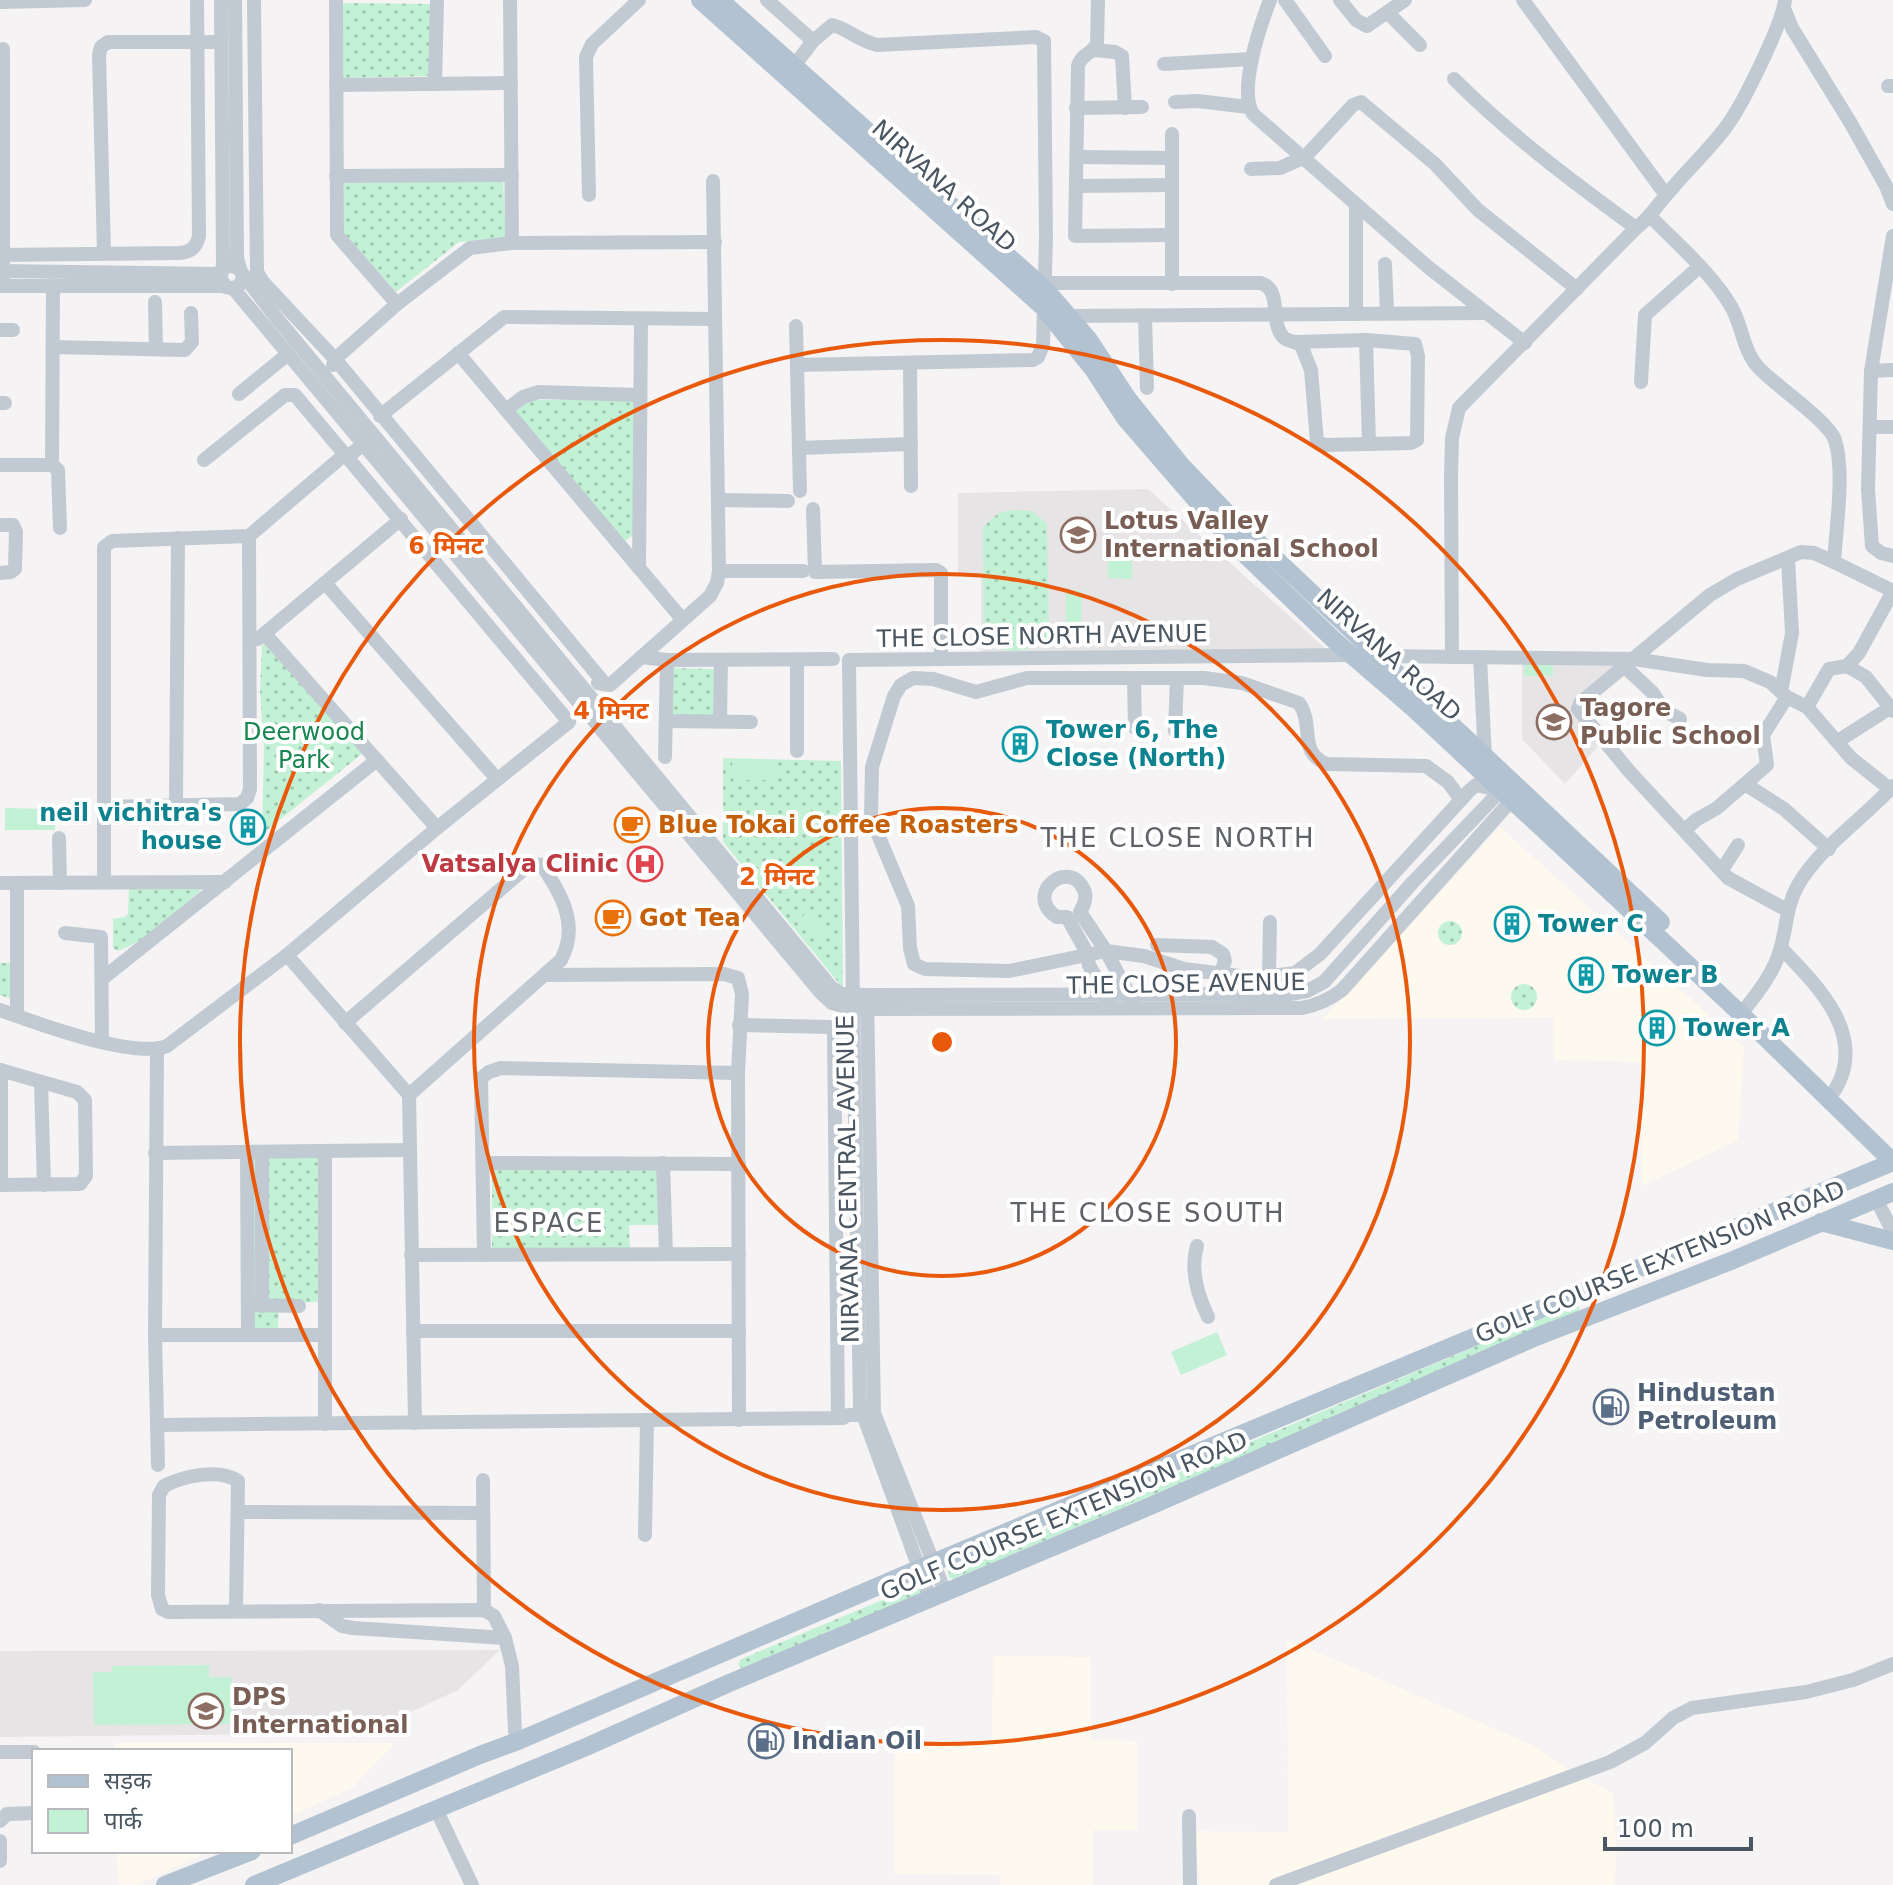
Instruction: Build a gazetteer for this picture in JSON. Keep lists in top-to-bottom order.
{
  "streets": {
    "main road": ["NIRVANA ROAD", "GOLF COURSE EXTENSION ROAD"],
    "street": ["THE CLOSE NORTH AVENUE", "THE CLOSE AVENUE", "NIRVANA CENTRAL AVENUE"]
  },
  "crossings": [
    ["NIRVANA ROAD", "THE CLOSE NORTH AVENUE"],
    ["NIRVANA ROAD", "THE CLOSE AVENUE"],
    ["NIRVANA ROAD", "GOLF COURSE EXTENSION ROAD"],
    ["THE CLOSE NORTH AVENUE", "THE CLOSE AVENUE"],
    ["THE CLOSE NORTH AVENUE", "NIRVANA CENTRAL AVENUE"],
    ["THE CLOSE AVENUE", "NIRVANA CENTRAL AVENUE"],
    ["NIRVANA CENTRAL AVENUE", "GOLF COURSE EXTENSION ROAD"]
  ],
  "districts": ["THE CLOSE NORTH", "THE CLOSE SOUTH", "ESPACE"],
  "parks": ["Deerwood Park"],
  "places": {
    "school or university": ["Lotus Valley International School", "Tagore Public School", "DPS International"],
    "building": [
      "Tower 6, The Close (North)",
      "neil vichitra's house",
      "Tower C",
      "Tower B",
      "Tower A"
    ],
    "cafe": ["Blue Tokai Coffee Roasters", "Got Tea"],
    "hospital": ["Vatsalya Clinic"],
    "fuel station": ["Hindustan Petroleum", "Indian Oil"]
  },
  "legend": ["सड़क", "पार्क"],
  "scale_bar": "100 m",
  "rings": ["6 मिनट", "4 मिनट", "2 मिनट"]
}
